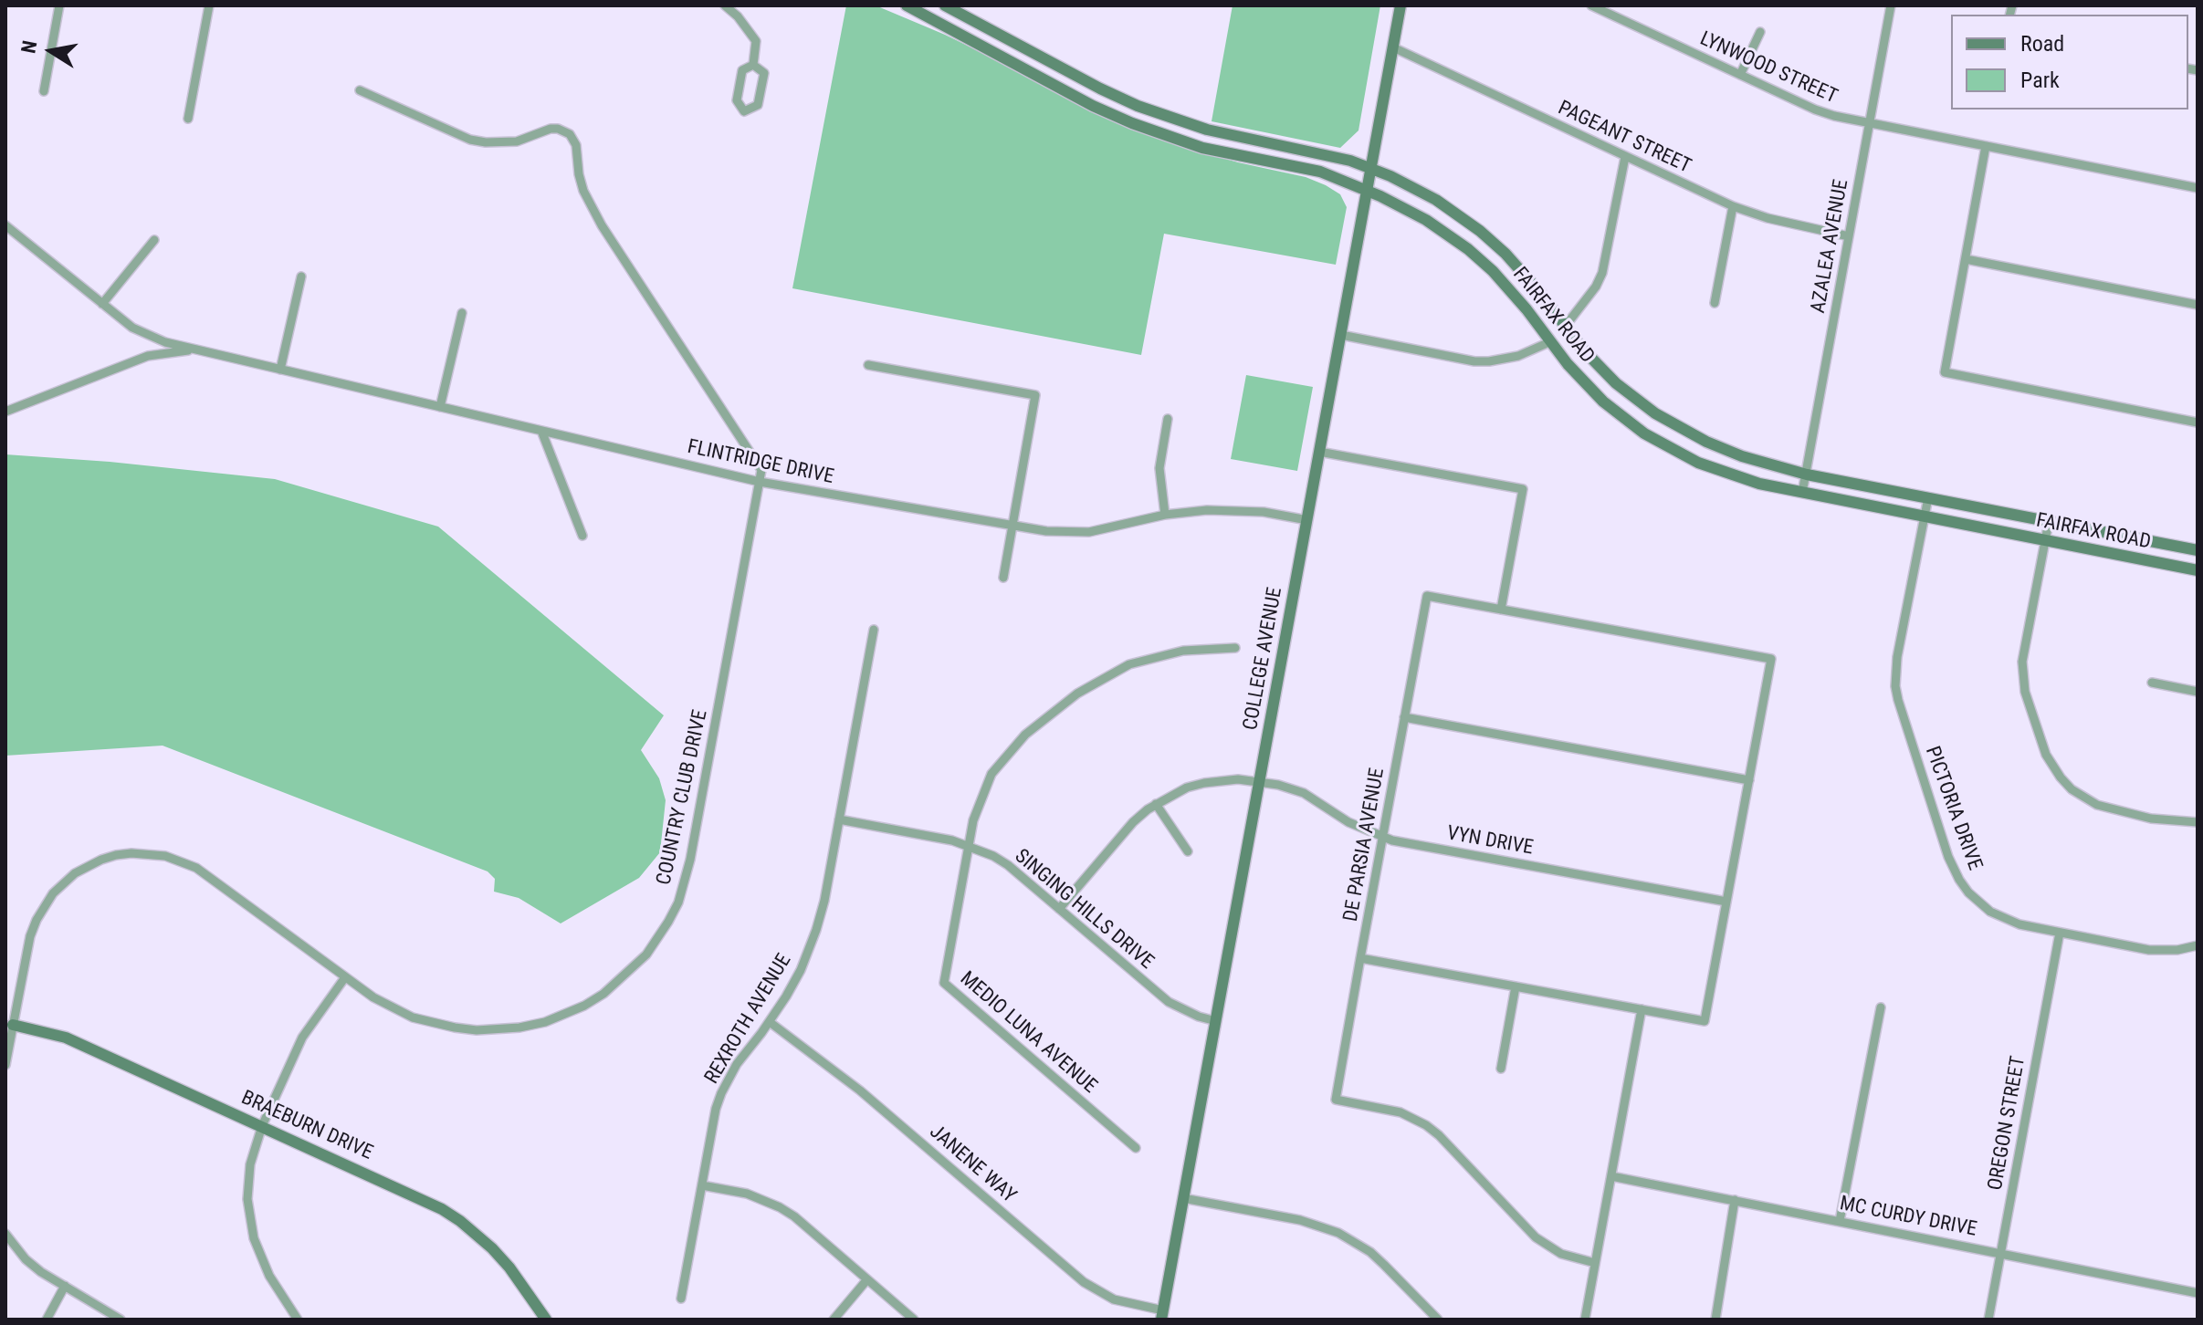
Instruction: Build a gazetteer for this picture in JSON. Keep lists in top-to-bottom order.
{
  "streets": {
    "main road": ["FAIRFAX ROAD", "COLLEGE AVENUE", "BRAEBURN DRIVE"],
    "street": [
      "LYNWOOD STREET",
      "PAGEANT STREET",
      "AZALEA AVENUE",
      "FLINTRIDGE DRIVE",
      "COUNTRY CLUB DRIVE",
      "PICTORIA DRIVE",
      "VYN DRIVE",
      "DE PARSIA AVENUE",
      "SINGING HILLS DRIVE",
      "REXROTH AVENUE",
      "MEDIO LUNA AVENUE",
      "OREGON STREET",
      "JANENE WAY",
      "MC CURDY DRIVE"
    ]
  },
  "crossings": [
    ["LYNWOOD STREET", "AZALEA AVENUE"],
    ["PAGEANT STREET", "AZALEA AVENUE"],
    ["PAGEANT STREET", "COLLEGE AVENUE"],
    ["AZALEA AVENUE", "FAIRFAX ROAD"],
    ["FAIRFAX ROAD", "COLLEGE AVENUE"],
    ["FAIRFAX ROAD", "PICTORIA DRIVE"],
    ["FLINTRIDGE DRIVE", "COLLEGE AVENUE"],
    ["FLINTRIDGE DRIVE", "COUNTRY CLUB DRIVE"],
    ["COLLEGE AVENUE", "VYN DRIVE"],
    ["COLLEGE AVENUE", "SINGING HILLS DRIVE"],
    ["COLLEGE AVENUE", "JANENE WAY"],
    ["COUNTRY CLUB DRIVE", "BRAEBURN DRIVE"],
    ["PICTORIA DRIVE", "OREGON STREET"],
    ["VYN DRIVE", "DE PARSIA AVENUE"],
    ["VYN DRIVE", "SINGING HILLS DRIVE"],
    ["SINGING HILLS DRIVE", "REXROTH AVENUE"],
    ["SINGING HILLS DRIVE", "MEDIO LUNA AVENUE"],
    ["REXROTH AVENUE", "JANENE WAY"],
    ["OREGON STREET", "MC CURDY DRIVE"]
  ],
  "legend": ["Road", "Park"],
  "north": "left"
}
